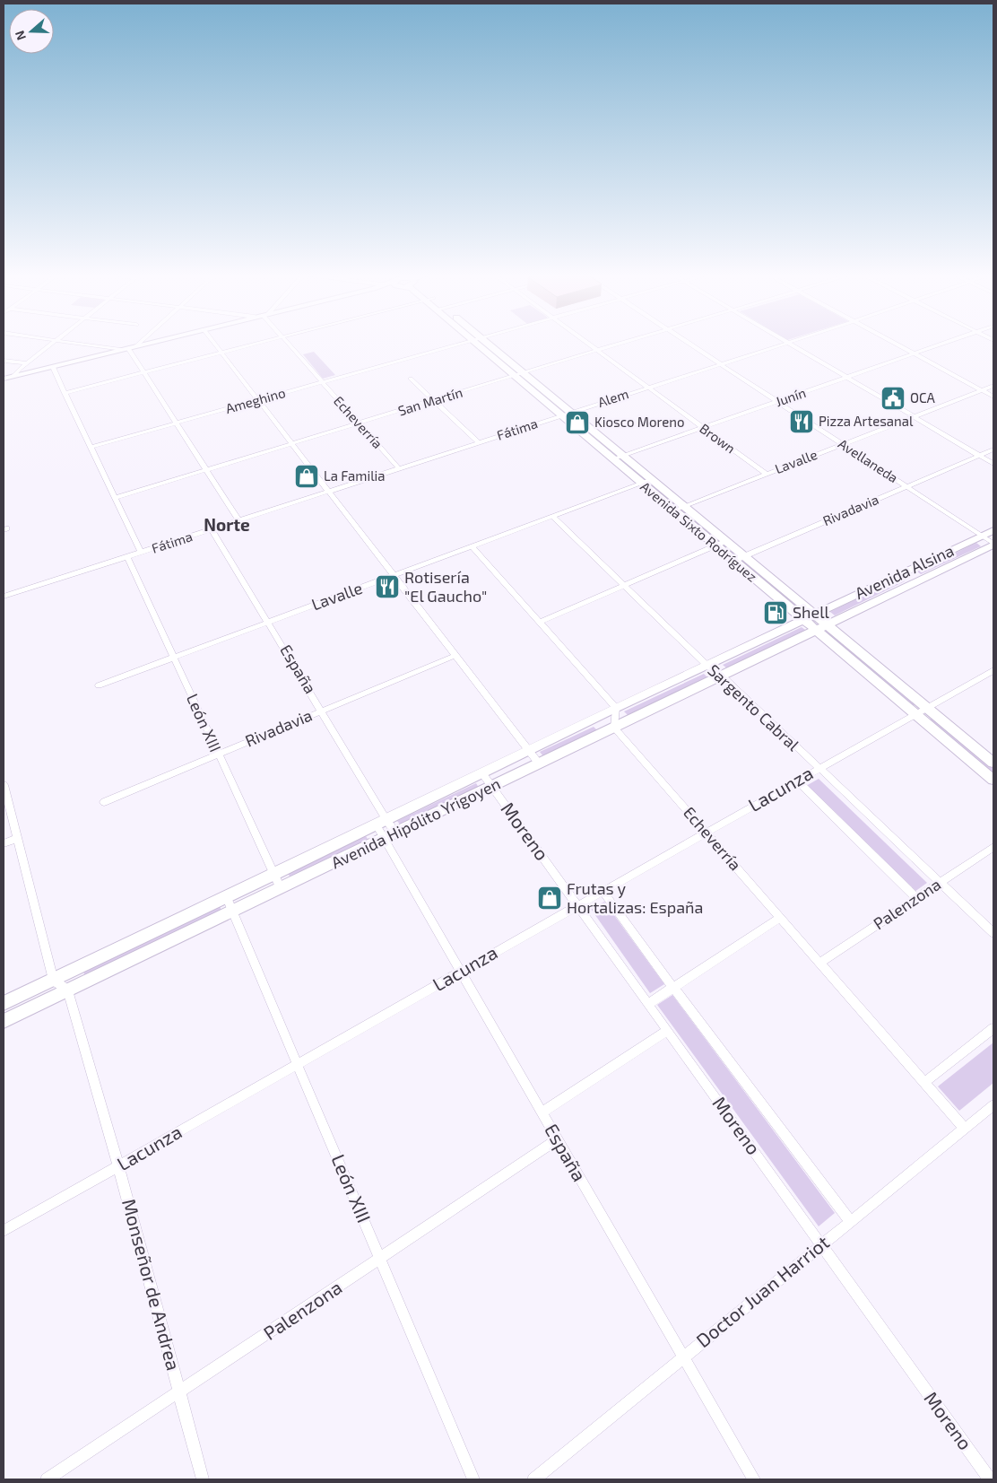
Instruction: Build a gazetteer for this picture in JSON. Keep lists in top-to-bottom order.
{
  "streets": {
    "main road": ["Avenida Sixto Rodríguez", "Avenida Alsina", "Avenida Hipólito Yrigoyen"],
    "street": [
      "Junín",
      "Alem",
      "Ameghino",
      "San Martín",
      "Echeverría",
      "Fátima",
      "Brown",
      "Avellaneda",
      "Lavalle",
      "Rivadavia",
      "España",
      "Sargento Cabral",
      "León XIII",
      "Lacunza",
      "Moreno",
      "Palenzona",
      "Monseñor de Andrea",
      "Doctor Juan Harriot"
    ]
  },
  "crossings": [
    ["Junín", "Brown"],
    ["Junín", "Avellaneda"],
    ["Junín", "Avenida Sixto Rodríguez"],
    ["Alem", "Fátima"],
    ["Alem", "Brown"],
    ["Alem", "Avellaneda"],
    ["Alem", "Avenida Sixto Rodríguez"],
    ["Ameghino", "Echeverría"],
    ["San Martín", "Echeverría"],
    ["San Martín", "Brown"],
    ["San Martín", "Avenida Sixto Rodríguez"],
    ["Echeverría", "Fátima"],
    ["Echeverría", "Lacunza"],
    ["Echeverría", "Avenida Hipólito Yrigoyen"],
    ["Echeverría", "Palenzona"],
    ["Echeverría", "Doctor Juan Harriot"],
    ["Fátima", "Avenida Sixto Rodríguez"],
    ["Fátima", "España"],
    ["Fátima", "León XIII"],
    ["Brown", "Lavalle"],
    ["Avellaneda", "Lavalle"],
    ["Avellaneda", "Rivadavia"],
    ["Avellaneda", "Avenida Alsina"],
    ["Lavalle", "Avenida Sixto Rodríguez"],
    ["Lavalle", "España"],
    ["Lavalle", "Sargento Cabral"],
    ["Lavalle", "León XIII"],
    ["Rivadavia", "Avenida Sixto Rodríguez"],
    ["Rivadavia", "España"],
    ["Rivadavia", "León XIII"],
    ["Avenida Sixto Rodríguez", "Avenida Alsina"],
    ["Avenida Sixto Rodríguez", "Lacunza"],
    ["Avenida Sixto Rodríguez", "Avenida Hipólito Yrigoyen"],
    ["Avenida Alsina", "Avenida Hipólito Yrigoyen"],
    ["España", "Lacunza"],
    ["España", "Avenida Hipólito Yrigoyen"],
    ["España", "Palenzona"],
    ["España", "Doctor Juan Harriot"],
    ["Sargento Cabral", "Lacunza"],
    ["Sargento Cabral", "Avenida Hipólito Yrigoyen"],
    ["Sargento Cabral", "Palenzona"],
    ["León XIII", "Lacunza"],
    ["León XIII", "Avenida Hipólito Yrigoyen"],
    ["León XIII", "Palenzona"],
    ["Lacunza", "Moreno"],
    ["Lacunza", "Monseñor de Andrea"],
    ["Avenida Hipólito Yrigoyen", "Moreno"],
    ["Avenida Hipólito Yrigoyen", "Monseñor de Andrea"],
    ["Moreno", "Doctor Juan Harriot"],
    ["Palenzona", "Monseñor de Andrea"]
  ],
  "districts": ["Norte"],
  "places": {
    "public building": ["OCA"],
    "restaurant": ["Pizza Artesanal", "Rotisería \"El Gaucho\""],
    "shop": ["Kiosco Moreno", "La Familia", "Frutas y Hortalizas: España"],
    "fuel station": ["Shell"]
  },
  "north": "left"
}
